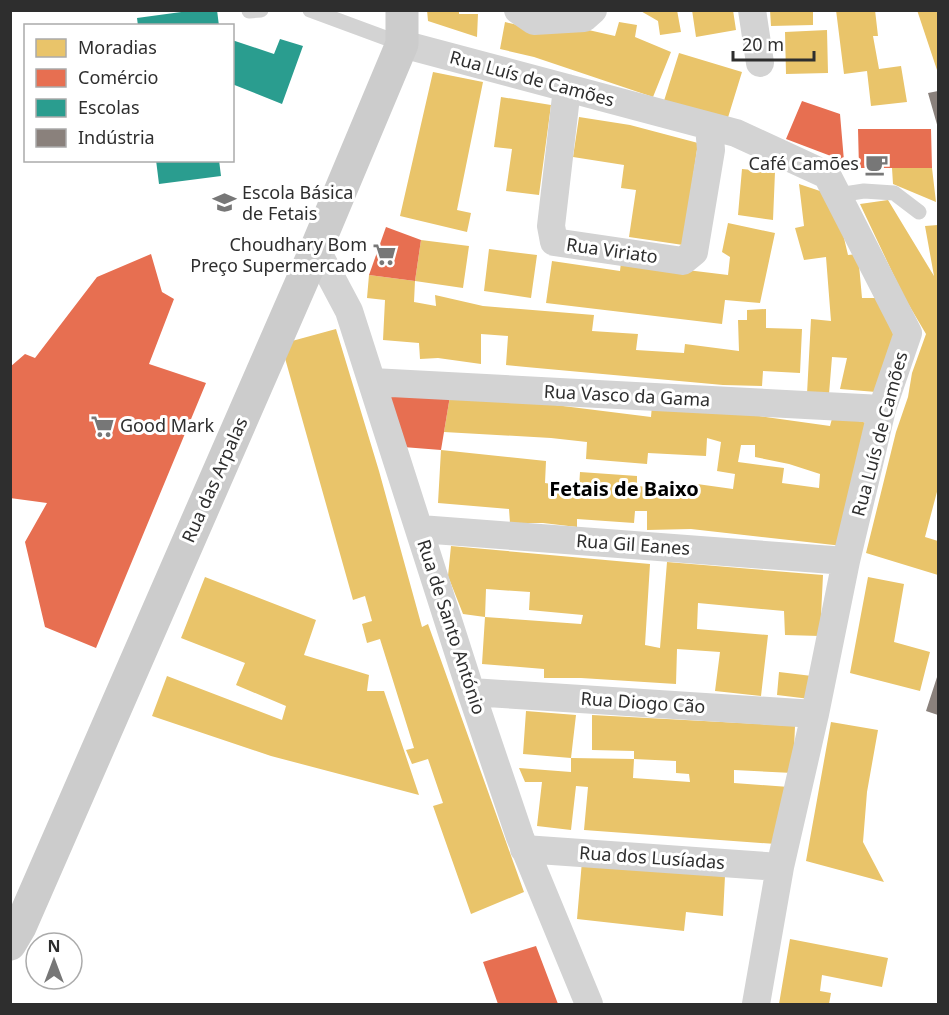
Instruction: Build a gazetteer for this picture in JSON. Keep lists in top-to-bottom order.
{
  "streets": {
    "street": [
      "Rua Luís de Camões",
      "Rua Viriato",
      "Rua Vasco da Gama",
      "Rua das Arpalas",
      "Rua Gil Eanes",
      "Rua de Santo António",
      "Rua Diogo Cão",
      "Rua dos Lusíadas"
    ]
  },
  "crossings": [
    ["Rua Luís de Camões", "Rua Viriato"],
    ["Rua Luís de Camões", "Rua Vasco da Gama"],
    ["Rua Luís de Camões", "Rua das Arpalas"],
    ["Rua Luís de Camões", "Rua Gil Eanes"],
    ["Rua Luís de Camões", "Rua Diogo Cão"],
    ["Rua Luís de Camões", "Rua dos Lusíadas"],
    ["Rua Vasco da Gama", "Rua de Santo António"],
    ["Rua das Arpalas", "Rua de Santo António"],
    ["Rua Gil Eanes", "Rua de Santo António"],
    ["Rua de Santo António", "Rua Diogo Cão"],
    ["Rua de Santo António", "Rua dos Lusíadas"]
  ],
  "districts": ["Fetais de Baixo"],
  "places": {
    "cafe": ["Café Camões"],
    "school or university": ["Escola Básica de Fetais"],
    "supermarket": ["Choudhary Bom Preço Supermercado", "Good Mark"]
  },
  "legend": [
    "Moradias",
    "Comércio",
    "Escolas",
    "Indústria"
  ],
  "scale_bar": "20 m",
  "north": "top"
}
